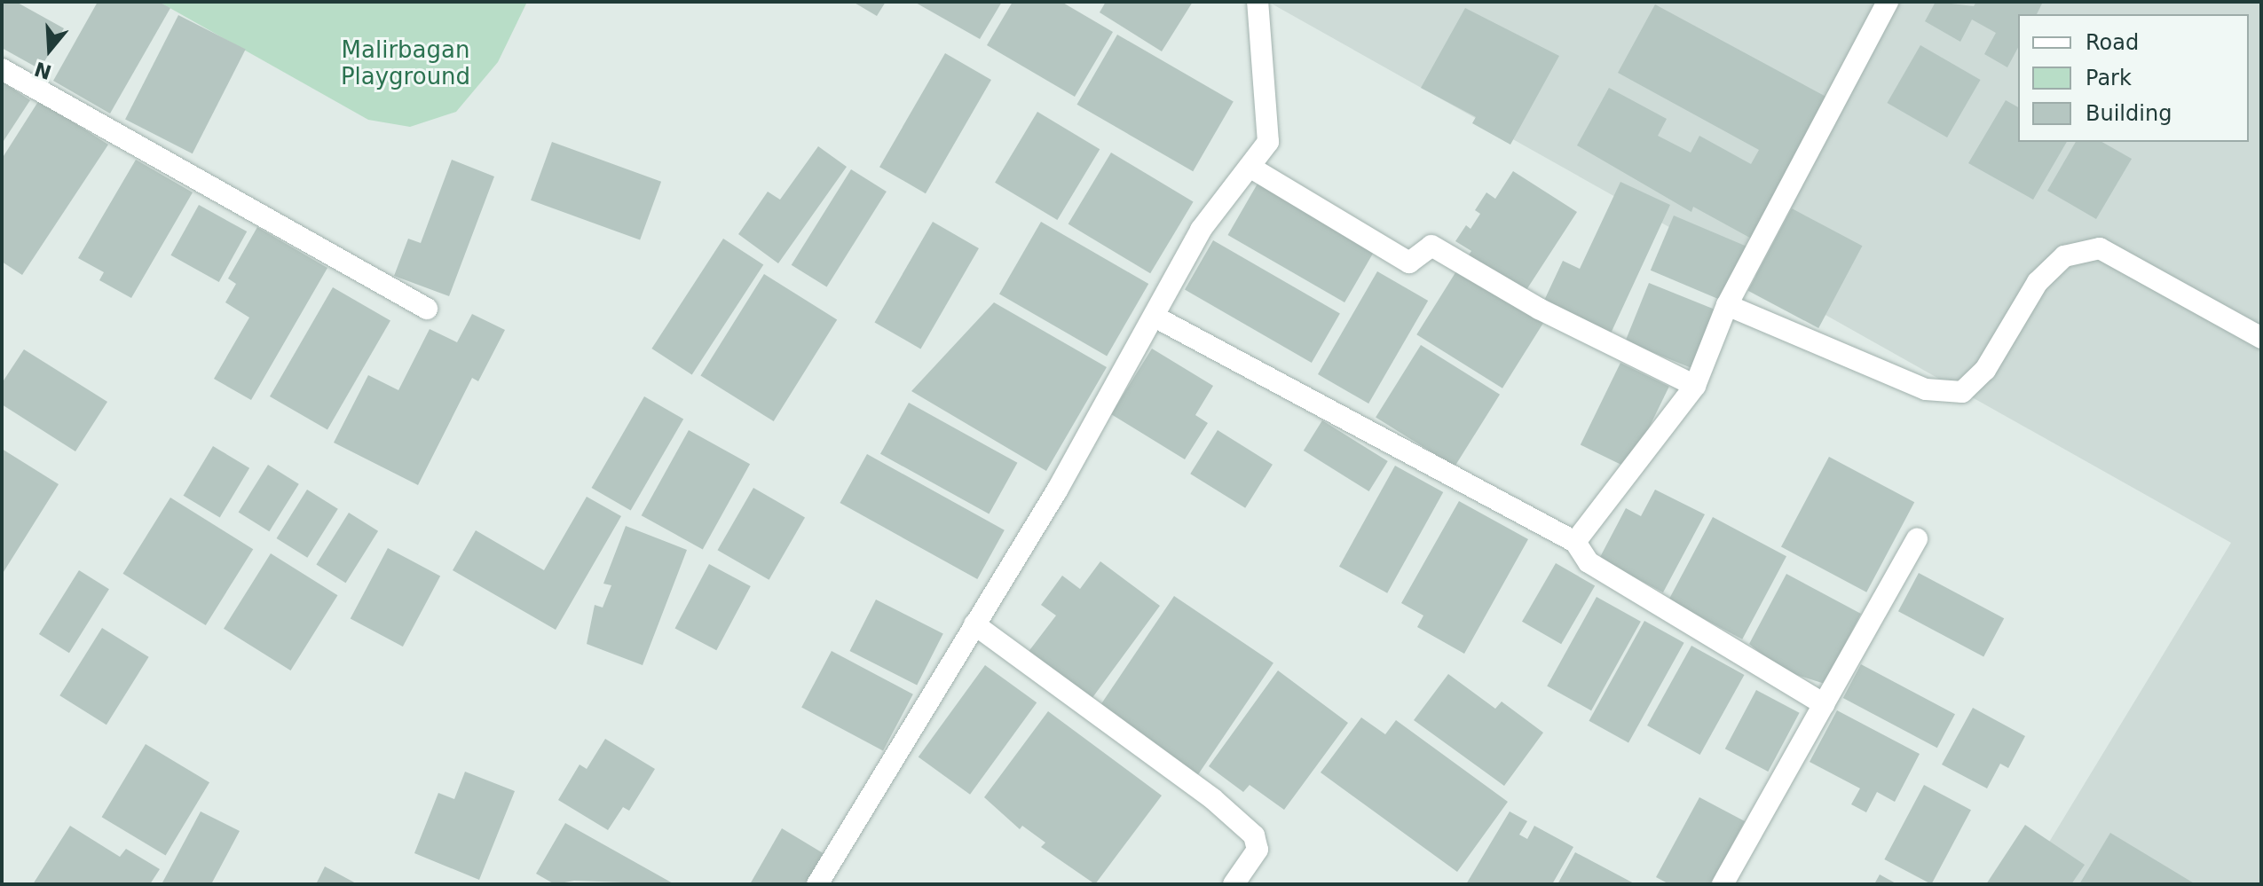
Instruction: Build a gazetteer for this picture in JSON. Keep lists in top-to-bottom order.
{
  "parks": ["Malirbagan Playground"],
  "legend": ["Road", "Park", "Building"],
  "north": "bottom"
}
